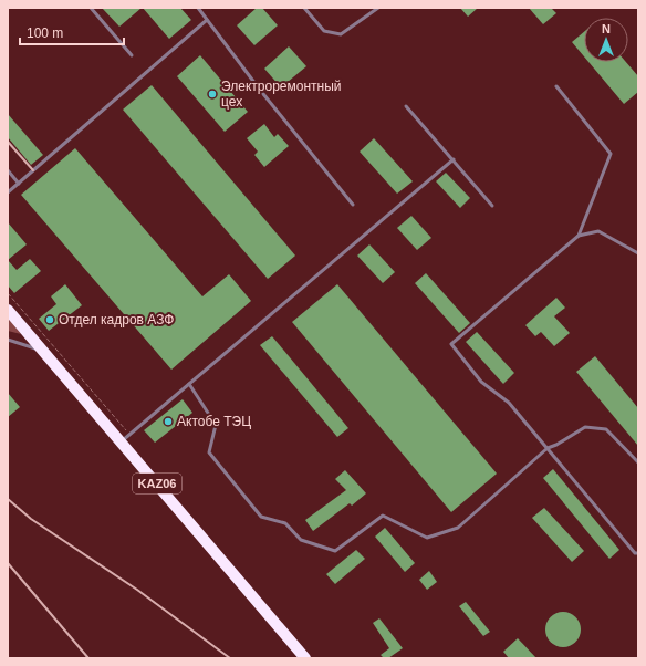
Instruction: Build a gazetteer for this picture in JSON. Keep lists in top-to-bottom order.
{
  "streets": {
    "highway": ["KАZ06"]
  },
  "places": ["Электроремонтный цех", "Отдел кадров АЗФ", "Актобе ТЭЦ"],
  "scale_bar": "100 m",
  "north": "top"
}
